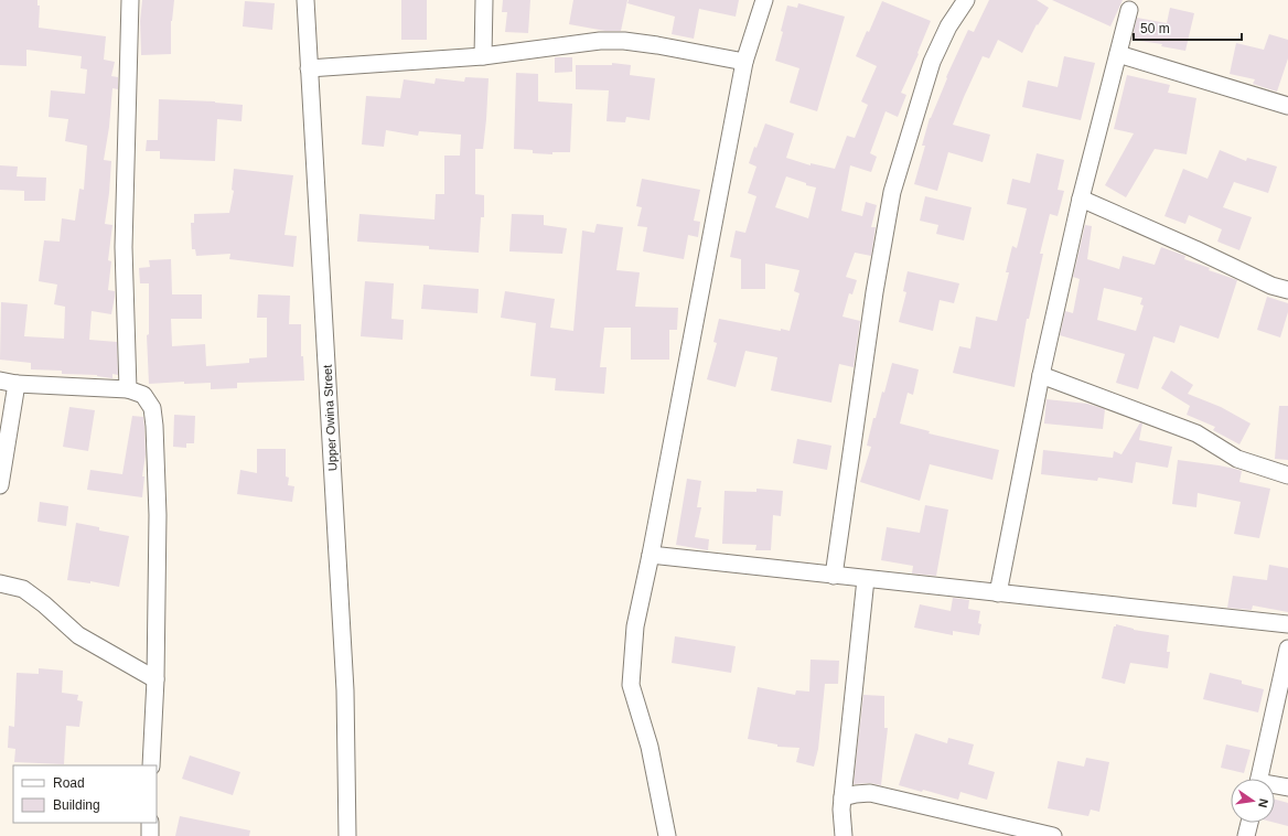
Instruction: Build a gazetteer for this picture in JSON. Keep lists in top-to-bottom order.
{
  "streets": {
    "street": ["Upper Owina Street"]
  },
  "legend": ["Road", "Building"],
  "scale_bar": "50 m",
  "north": "right"
}
